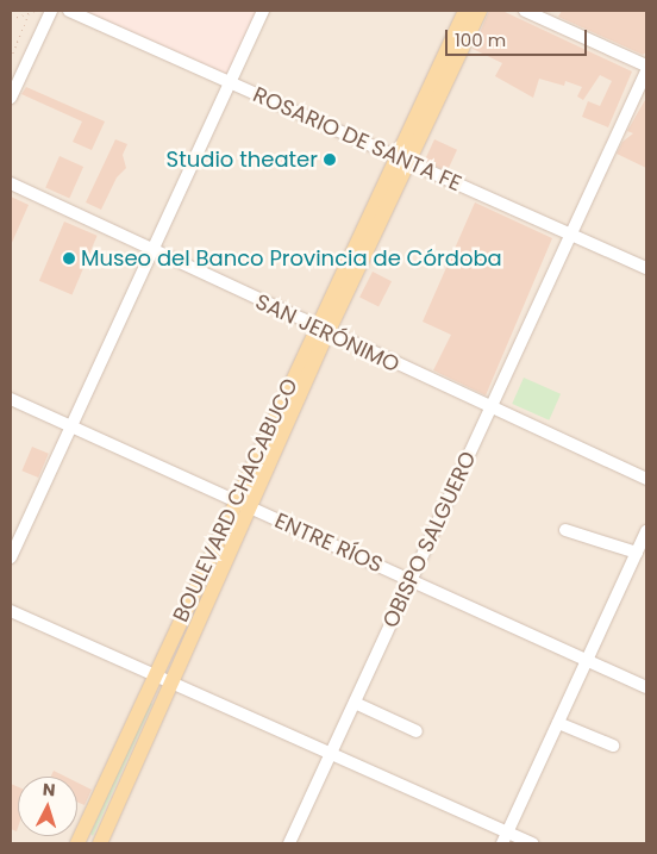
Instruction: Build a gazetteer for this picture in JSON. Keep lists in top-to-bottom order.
{
  "streets": {
    "main road": ["BOULEVARD CHACABUCO"],
    "street": [
      "ROSARIO DE SANTA FE",
      "SAN JERÓNIMO",
      "OBISPO SALGUERO",
      "ENTRE RÍOS"
    ]
  },
  "crossings": [
    ["ROSARIO DE SANTA FE", "BOULEVARD CHACABUCO"],
    ["ROSARIO DE SANTA FE", "OBISPO SALGUERO"],
    ["SAN JERÓNIMO", "BOULEVARD CHACABUCO"],
    ["SAN JERÓNIMO", "OBISPO SALGUERO"],
    ["BOULEVARD CHACABUCO", "ENTRE RÍOS"],
    ["OBISPO SALGUERO", "ENTRE RÍOS"]
  ],
  "places": ["Studio theater", "Museo del Banco Provincia de Córdoba"],
  "scale_bar": "100 m",
  "north": "top"
}
